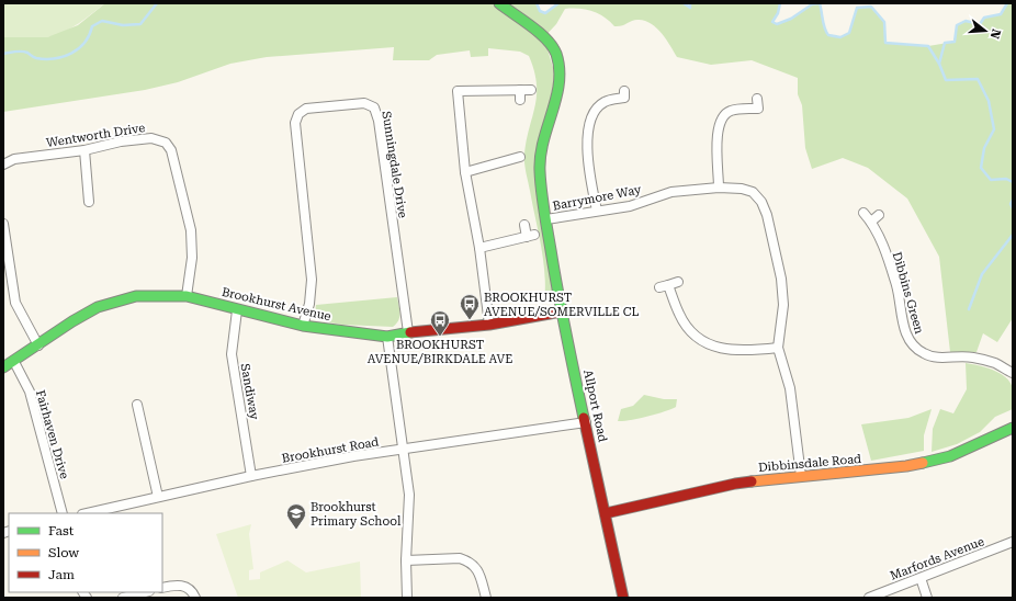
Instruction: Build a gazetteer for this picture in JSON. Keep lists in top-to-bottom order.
{
  "streets": {
    "street": [
      "Wentworth Drive",
      "Sunningdale Drive",
      "Barrymore Way",
      "Dibbins Green",
      "Brookhurst Avenue",
      "Sandiway",
      "Allport Road",
      "Fairhaven Drive",
      "Brookhurst Road",
      "Dibbinsdale Road",
      "Marfords Avenue"
    ]
  },
  "crossings": [
    ["Wentworth Drive", "Brookhurst Avenue"],
    ["Sunningdale Drive", "Brookhurst Avenue"],
    ["Barrymore Way", "Allport Road"],
    ["Barrymore Way", "Dibbinsdale Road"],
    ["Brookhurst Avenue", "Sandiway"],
    ["Brookhurst Avenue", "Allport Road"],
    ["Brookhurst Avenue", "Fairhaven Drive"],
    ["Sandiway", "Brookhurst Road"],
    ["Allport Road", "Brookhurst Road"],
    ["Allport Road", "Dibbinsdale Road"]
  ],
  "places": {
    "bus stop": ["BROOKHURST AVENUE/SOMERVILLE CL", "BROOKHURST AVENUE/BIRKDALE AVE"],
    "school or university": ["Brookhurst Primary School"]
  },
  "legend": ["Fast", "Slow", "Jam"],
  "north": "right"
}
